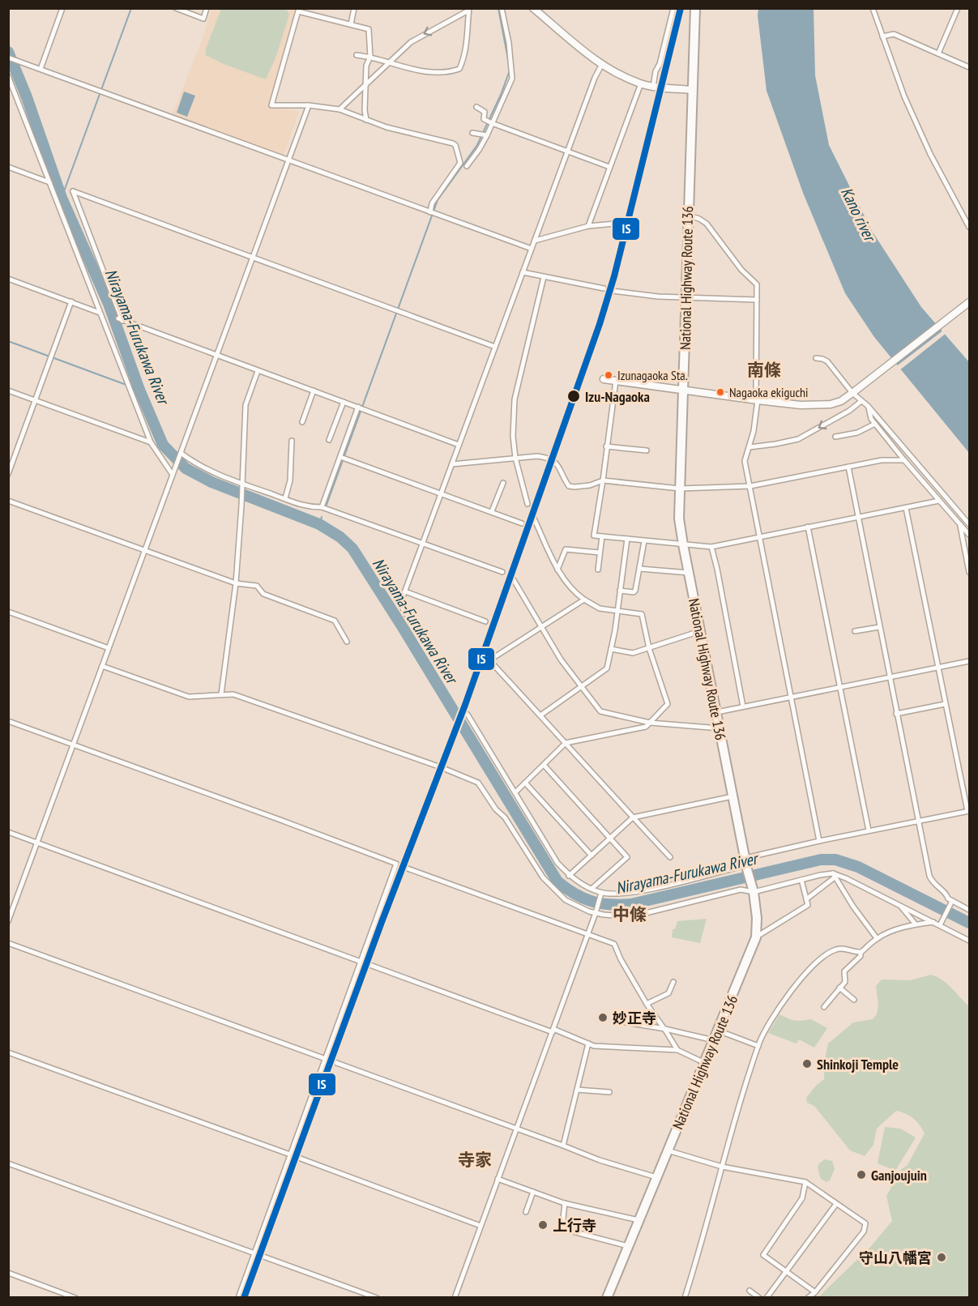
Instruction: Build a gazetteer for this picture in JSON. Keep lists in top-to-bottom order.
{
  "streets": {
    "highway": ["National Highway Route 136"]
  },
  "districts": ["南條", "中條", "寺家"],
  "water": ["Kano river", "Nirayama-Furukawa River"],
  "places": [
    "Izunagaoka Sta.",
    "Nagaoka ekiguchi",
    "Izu-Nagaoka",
    "妙正寺",
    "Shinkoji Temple",
    "Ganjoujuin",
    "上行寺",
    "守山八幡宮"
  ],
  "lines": ["transit line IS"]
}
